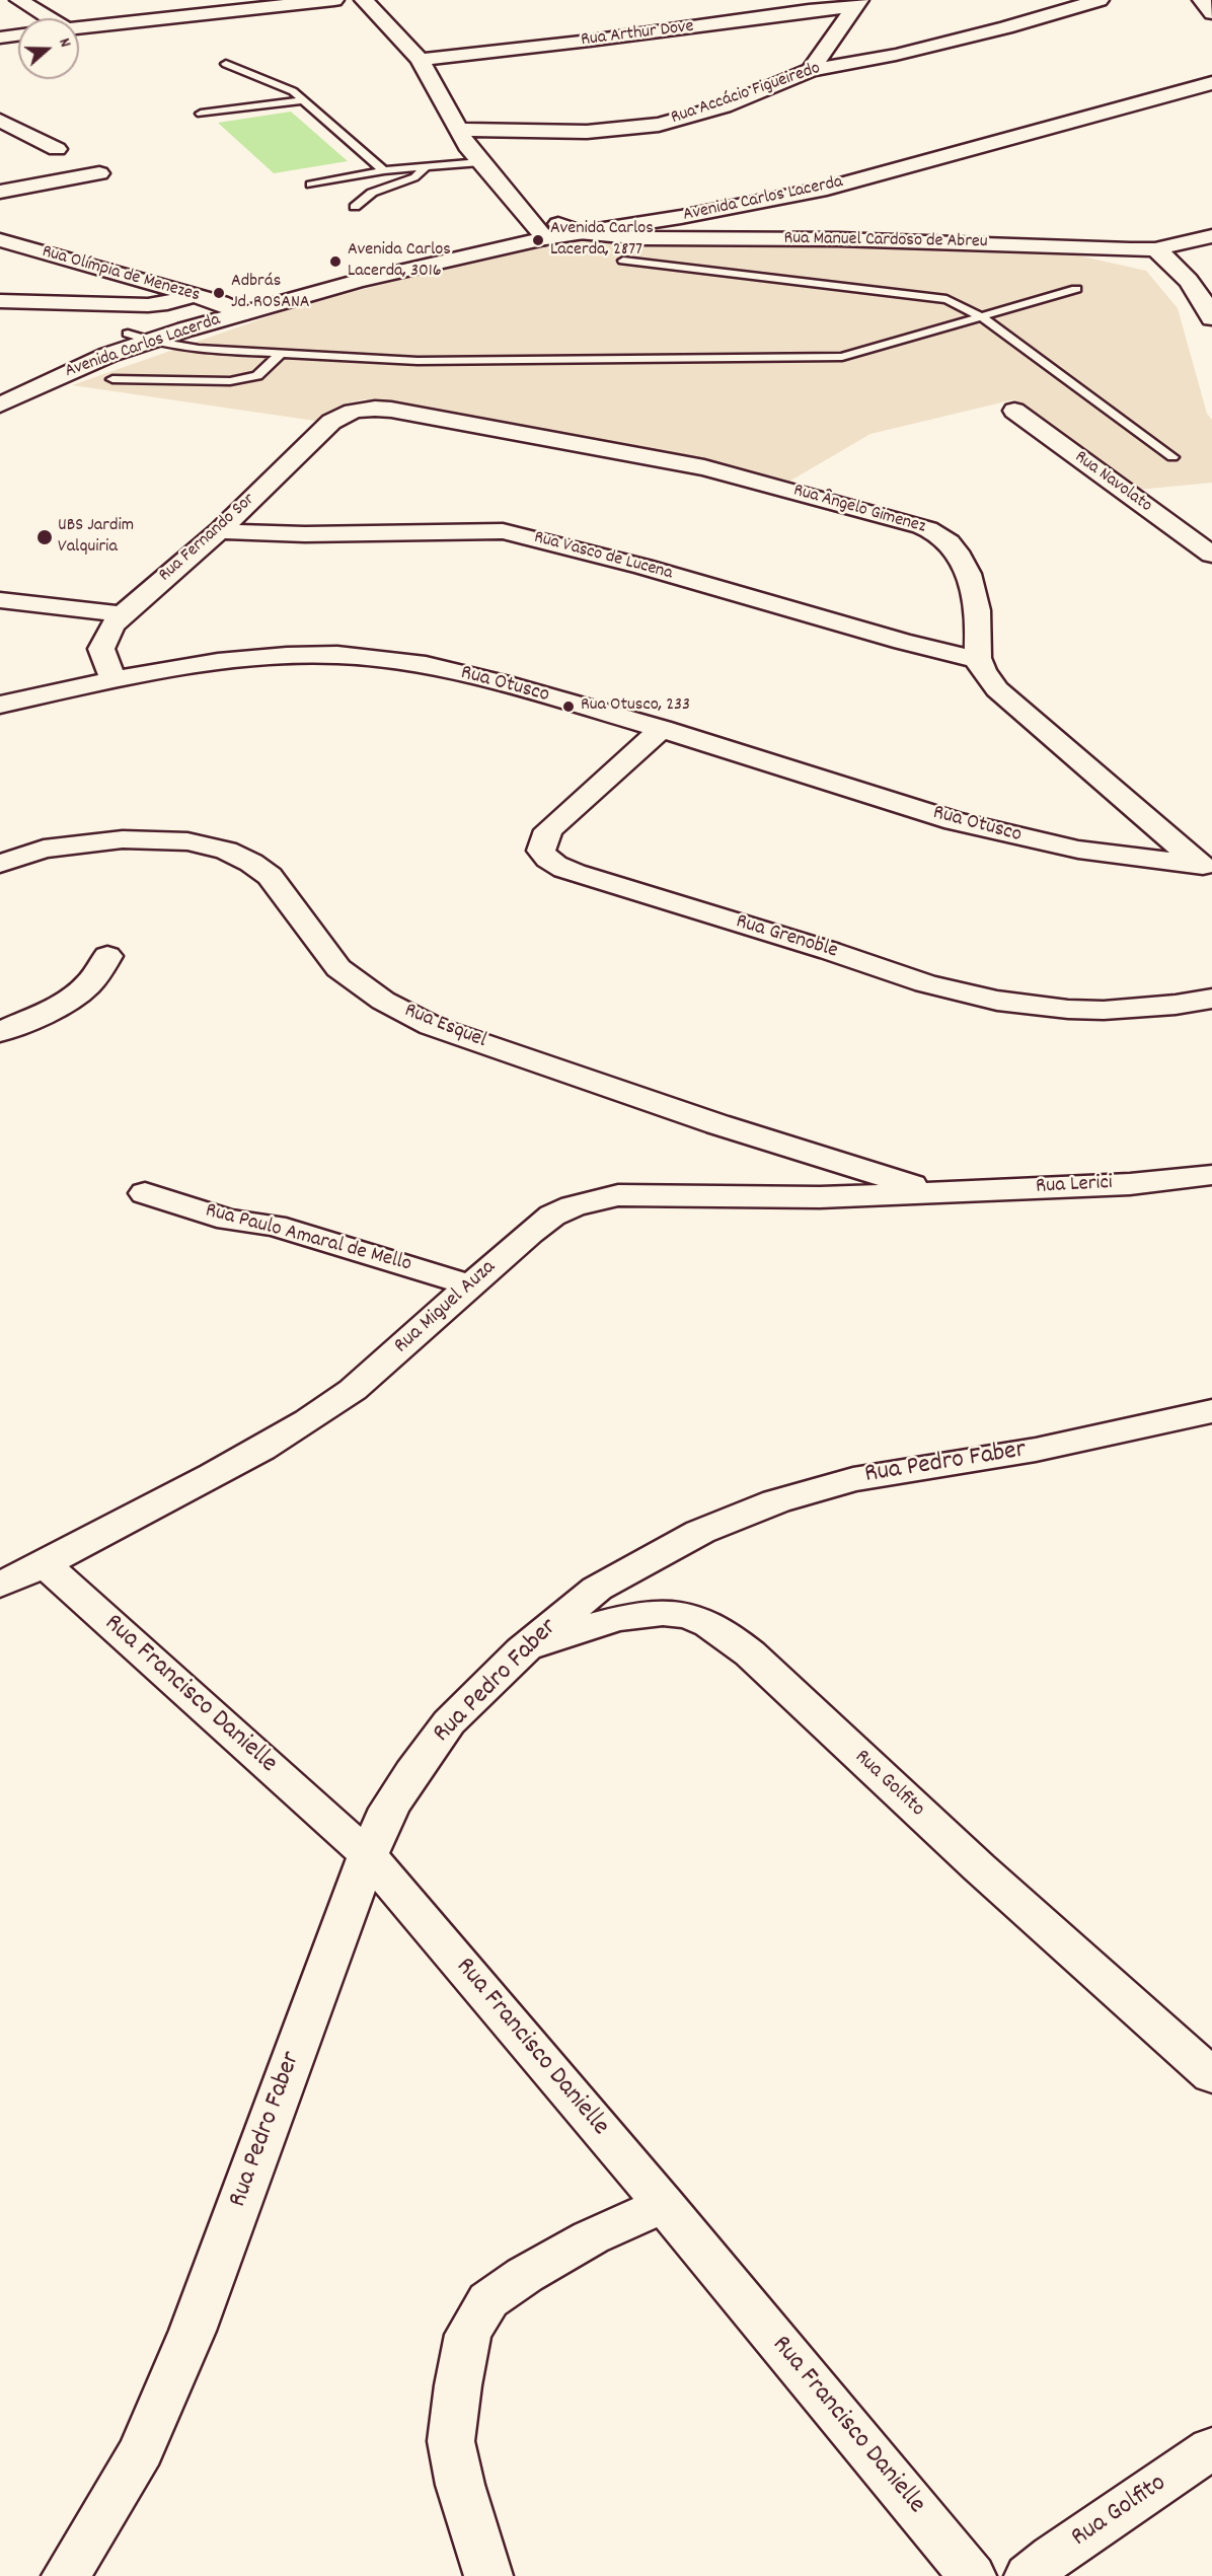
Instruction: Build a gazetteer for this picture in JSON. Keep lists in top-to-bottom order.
{
  "streets": {
    "street": [
      "Rua Arthur Dove",
      "Rua Accácio Figueiredo",
      "Avenida Carlos Lacerda",
      "Rua Manuel Cardoso de Abreu",
      "Rua Olímpia de Menezes",
      "Rua Navolato",
      "Rua Ângelo Gimenez",
      "Rua Fernando Sor",
      "Rua Vasco de Lucena",
      "Rua Otusco",
      "Rua Grenoble",
      "Rua Esquel",
      "Rua Lerici",
      "Rua Paulo Amaral de Mello",
      "Rua Miguel Auza",
      "Rua Pedro Faber",
      "Rua Francisco Danielle",
      "Rua Golfito"
    ]
  },
  "crossings": [
    ["Avenida Carlos Lacerda", "Rua Manuel Cardoso de Abreu"],
    ["Avenida Carlos Lacerda", "Rua Olímpia de Menezes"],
    ["Rua Ângelo Gimenez", "Rua Fernando Sor"],
    ["Rua Ângelo Gimenez", "Rua Vasco de Lucena"],
    ["Rua Fernando Sor", "Rua Vasco de Lucena"],
    ["Rua Fernando Sor", "Rua Otusco"],
    ["Rua Otusco", "Rua Grenoble"],
    ["Rua Esquel", "Rua Lerici"],
    ["Rua Esquel", "Rua Miguel Auza"],
    ["Rua Lerici", "Rua Miguel Auza"],
    ["Rua Paulo Amaral de Mello", "Rua Miguel Auza"],
    ["Rua Miguel Auza", "Rua Francisco Danielle"],
    ["Rua Pedro Faber", "Rua Francisco Danielle"],
    ["Rua Pedro Faber", "Rua Golfito"]
  ],
  "places": [
    "Avenida Carlos Lacerda, 2877",
    "Avenida Carlos Lacerda, 3016",
    "Adbrás Jd. ROSANA",
    "UBS Jardim Valquiria",
    "Rua Otusco, 233"
  ],
  "north": "right"
}
